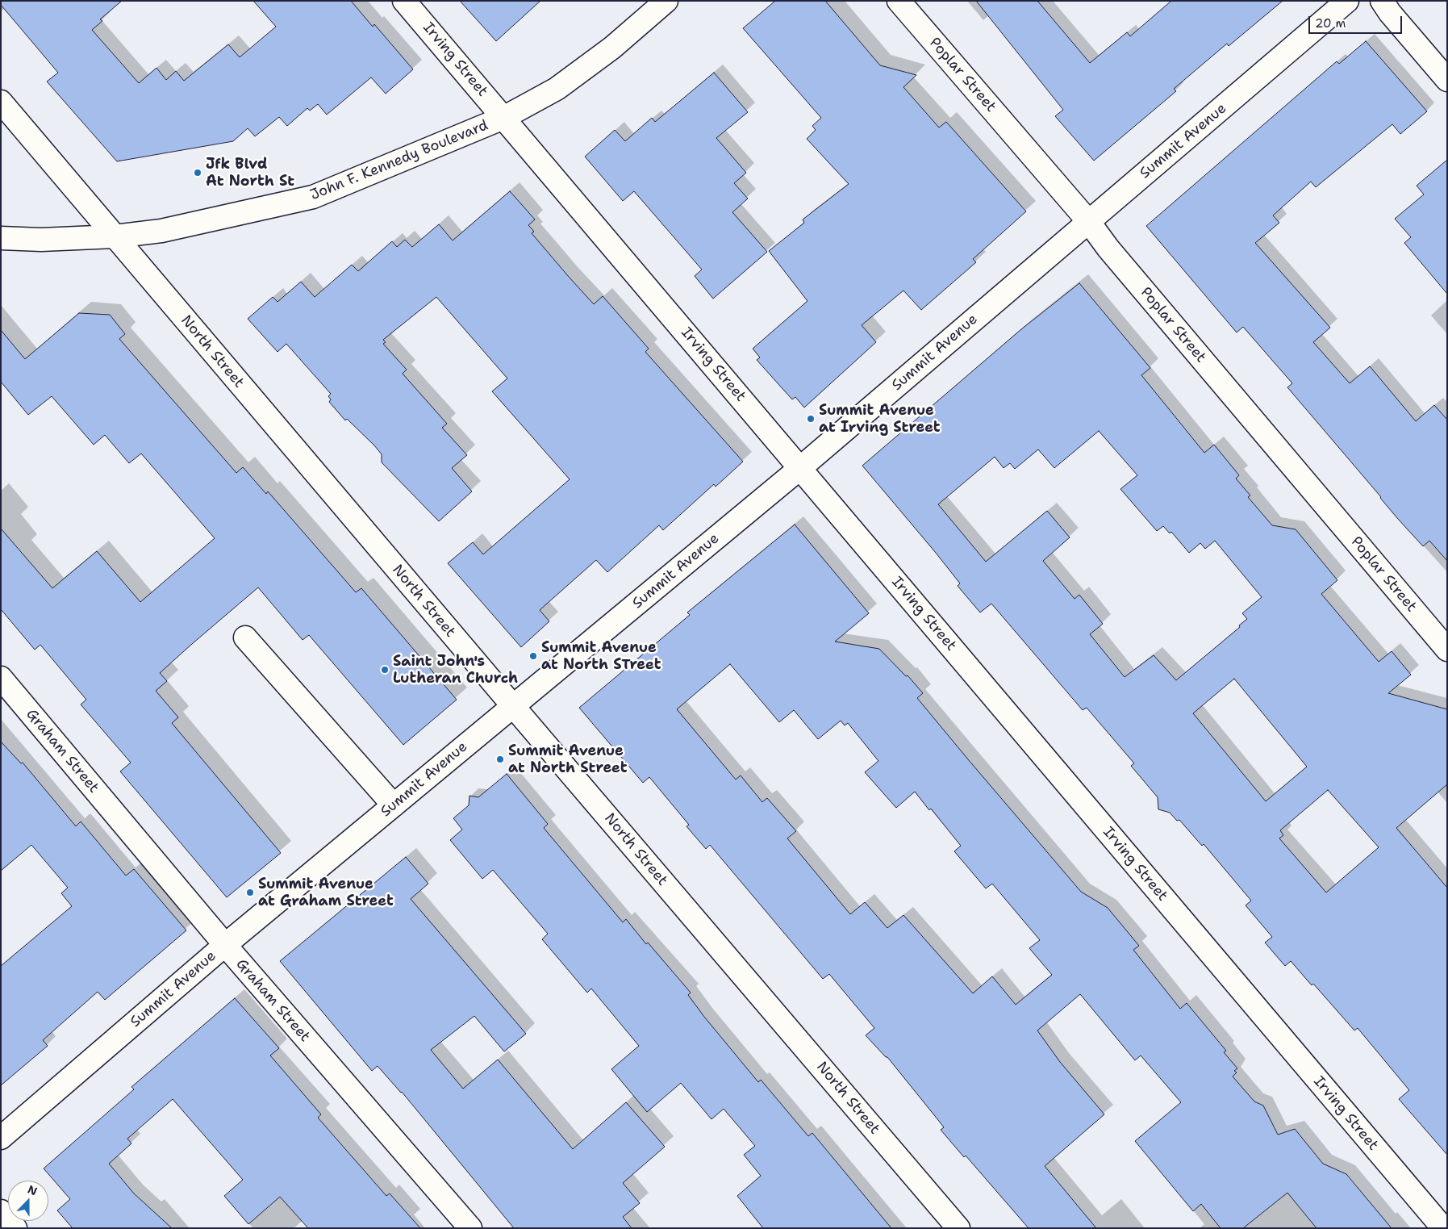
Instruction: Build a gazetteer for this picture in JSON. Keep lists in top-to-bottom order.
{
  "streets": {
    "street": [
      "Irving Street",
      "Poplar Street",
      "Summit Avenue",
      "John F. Kennedy Boulevard",
      "North Street",
      "Graham Street"
    ]
  },
  "crossings": [
    ["Irving Street", "Summit Avenue"],
    ["Irving Street", "John F. Kennedy Boulevard"],
    ["Poplar Street", "Summit Avenue"],
    ["Summit Avenue", "North Street"],
    ["Summit Avenue", "Graham Street"],
    ["John F. Kennedy Boulevard", "North Street"]
  ],
  "places": [
    "Jfk Blvd At North St",
    "Summit Avenue at Irving Street",
    "Summit Avenue at North STreet",
    "Saint John's Lutheran Church",
    "Summit Avenue at North Street",
    "Summit Avenue at Graham Street"
  ],
  "scale_bar": "20 m",
  "north": "top"
}
